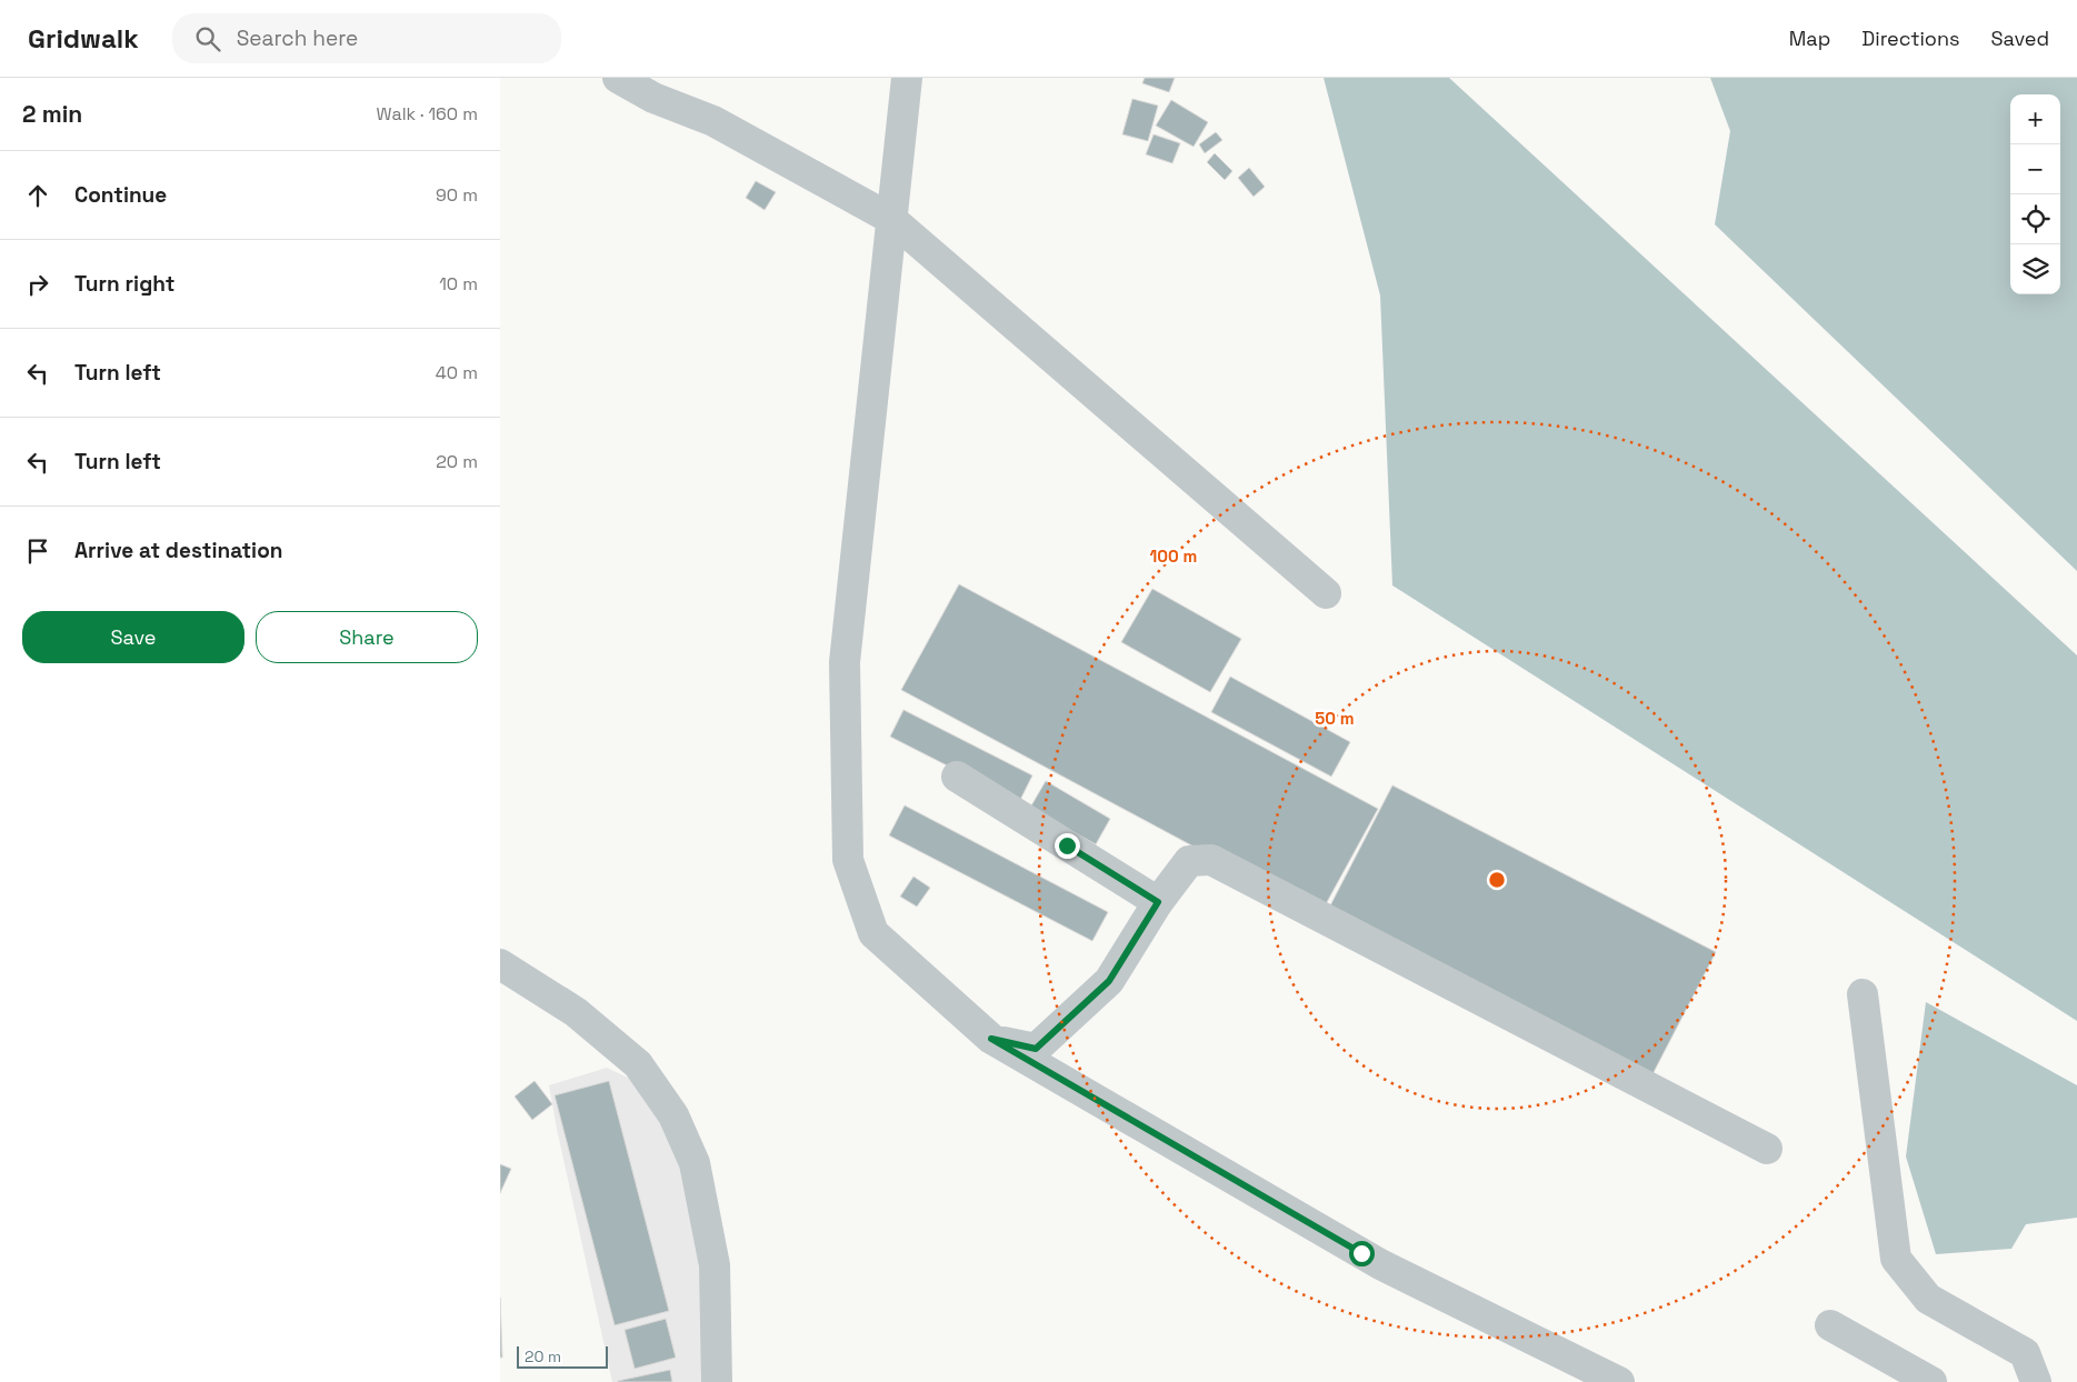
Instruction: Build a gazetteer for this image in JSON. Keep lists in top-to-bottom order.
{
  "scale_bar": "20 m",
  "page": {
    "header": "Gridwalk",
    "search": "Search here",
    "nav": ["Map", "Directions", "Saved"],
    "heading": ["2 min", "Walk · 160 m"],
    "map_buttons": ["+", "−"],
    "list": [
      ["Continue", "90 m"],
      ["Turn right", "10 m"],
      ["Turn left", "40 m"],
      ["Turn left", "20 m"],
      "Arrive at destination"
    ],
    "buttons": ["Save", "Share"],
    "scale": "20 m"
  },
  "rings": ["100 m", "50 m"]
}
